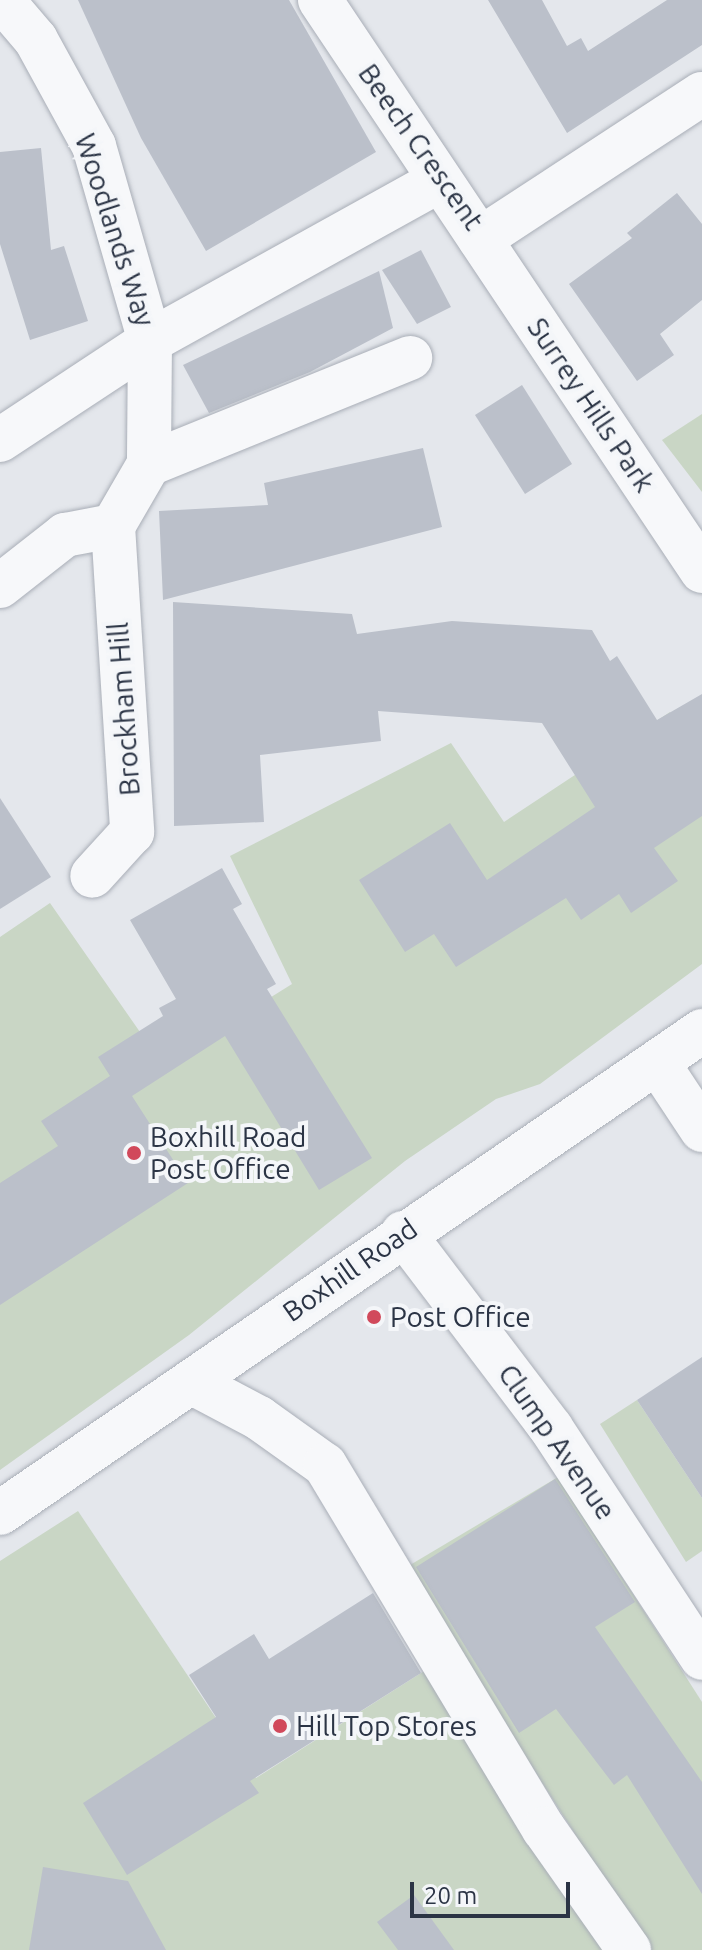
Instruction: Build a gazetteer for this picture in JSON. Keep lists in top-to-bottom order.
{
  "streets": {
    "street": [
      "Beech Crescent",
      "Woodlands Way",
      "Surrey Hills Park",
      "Brockham Hill",
      "Boxhill Road",
      "Clump Avenue"
    ]
  },
  "crossings": [
    ["Beech Crescent", "Woodlands Way"],
    ["Beech Crescent", "Surrey Hills Park"],
    ["Boxhill Road", "Clump Avenue"]
  ],
  "places": ["Boxhill Road Post Office", "Post Office", "Hill Top Stores"],
  "scale_bar": "20 m"
}
